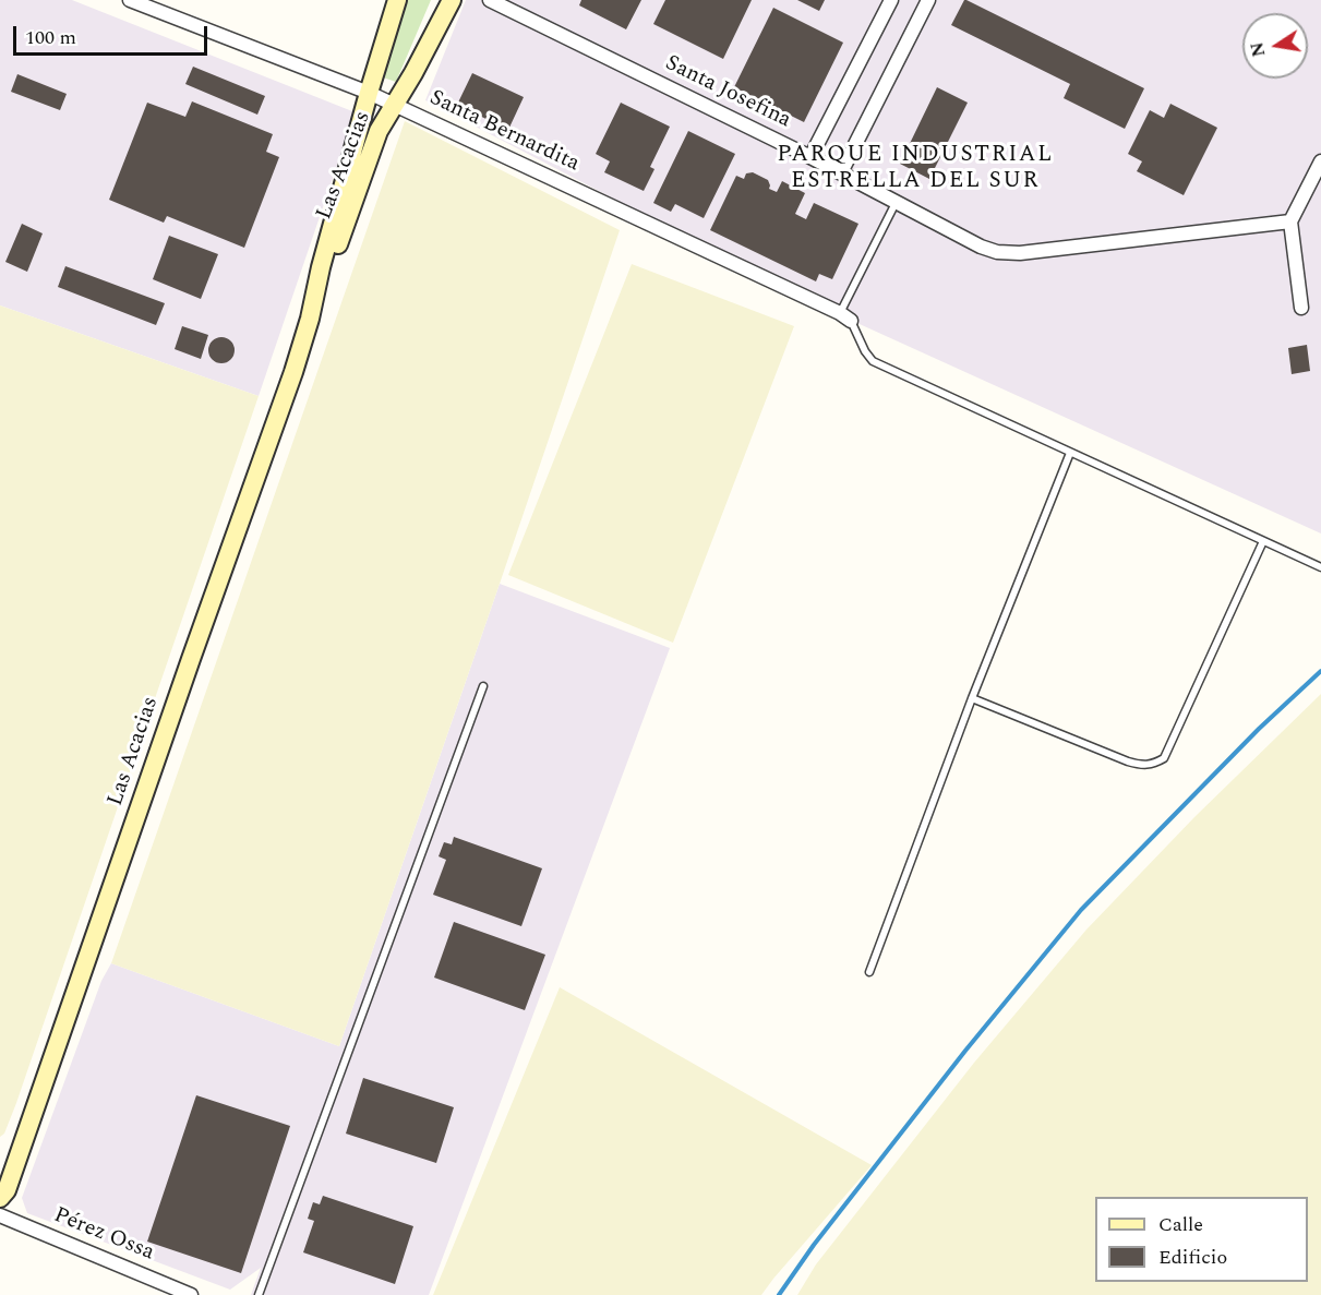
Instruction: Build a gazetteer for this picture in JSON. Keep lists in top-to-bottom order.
{
  "streets": {
    "main road": ["Las Acacias"],
    "street": ["Santa Josefina", "Santa Bernardita", "Pérez Ossa"]
  },
  "crossings": [
    ["Santa Bernardita", "Las Acacias"]
  ],
  "districts": ["PARQUE INDUSTRIAL ESTRELLA DEL SUR"],
  "legend": ["Calle", "Edificio"],
  "scale_bar": "100 m",
  "north": "left"
}
